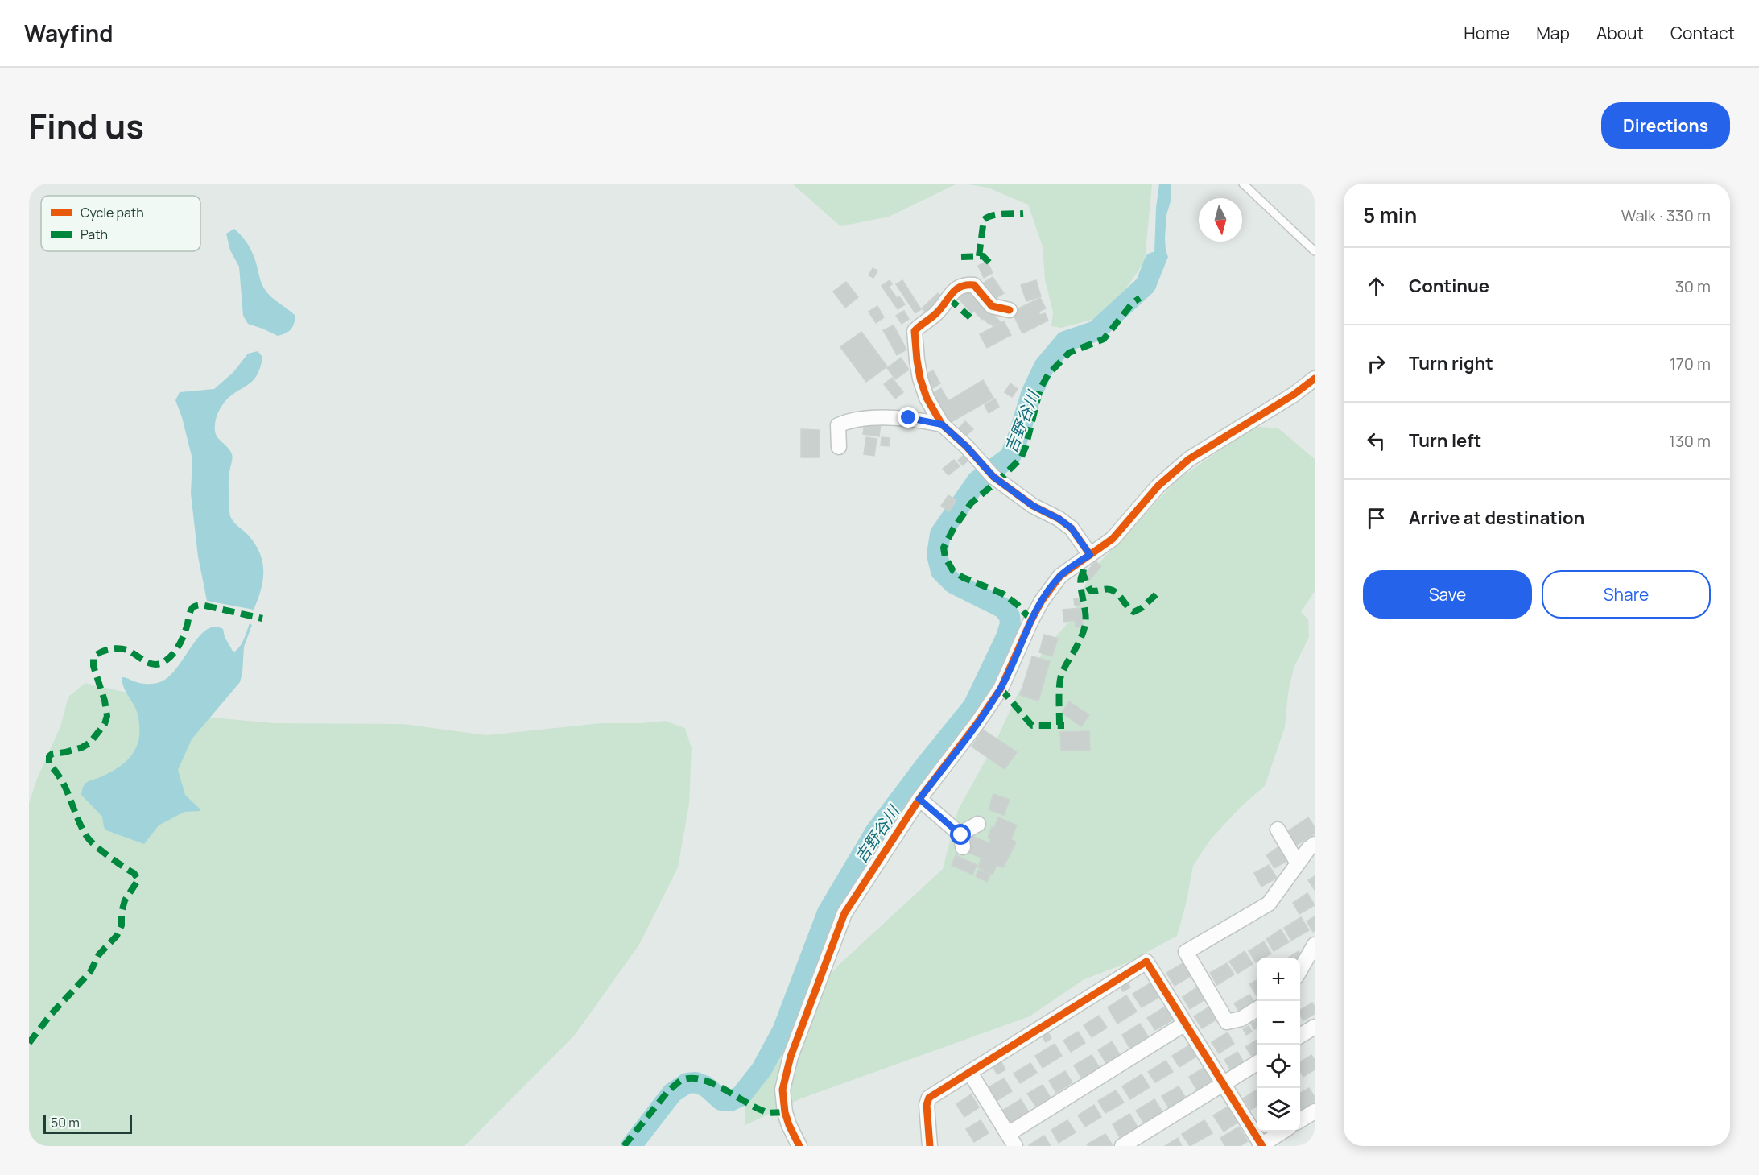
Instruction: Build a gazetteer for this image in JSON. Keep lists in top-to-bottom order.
{
  "water": ["吉野谷川"],
  "legend": ["Cycle path", "Path"],
  "scale_bar": "50 m",
  "north": "bottom",
  "page": {
    "header": "Wayfind",
    "nav": [
      "Home",
      "Map",
      "About",
      "Contact"
    ],
    "title": "Find us",
    "buttons": [
      "Directions",
      ["Save", "Share"]
    ],
    "heading": ["5 min", "Walk · 330 m"],
    "list": [
      ["Continue", "30 m"],
      ["Turn right", "170 m"],
      ["Turn left", "130 m"],
      "Arrive at destination"
    ],
    "map_buttons": ["+", "−"],
    "scale": "50 m"
  }
}
